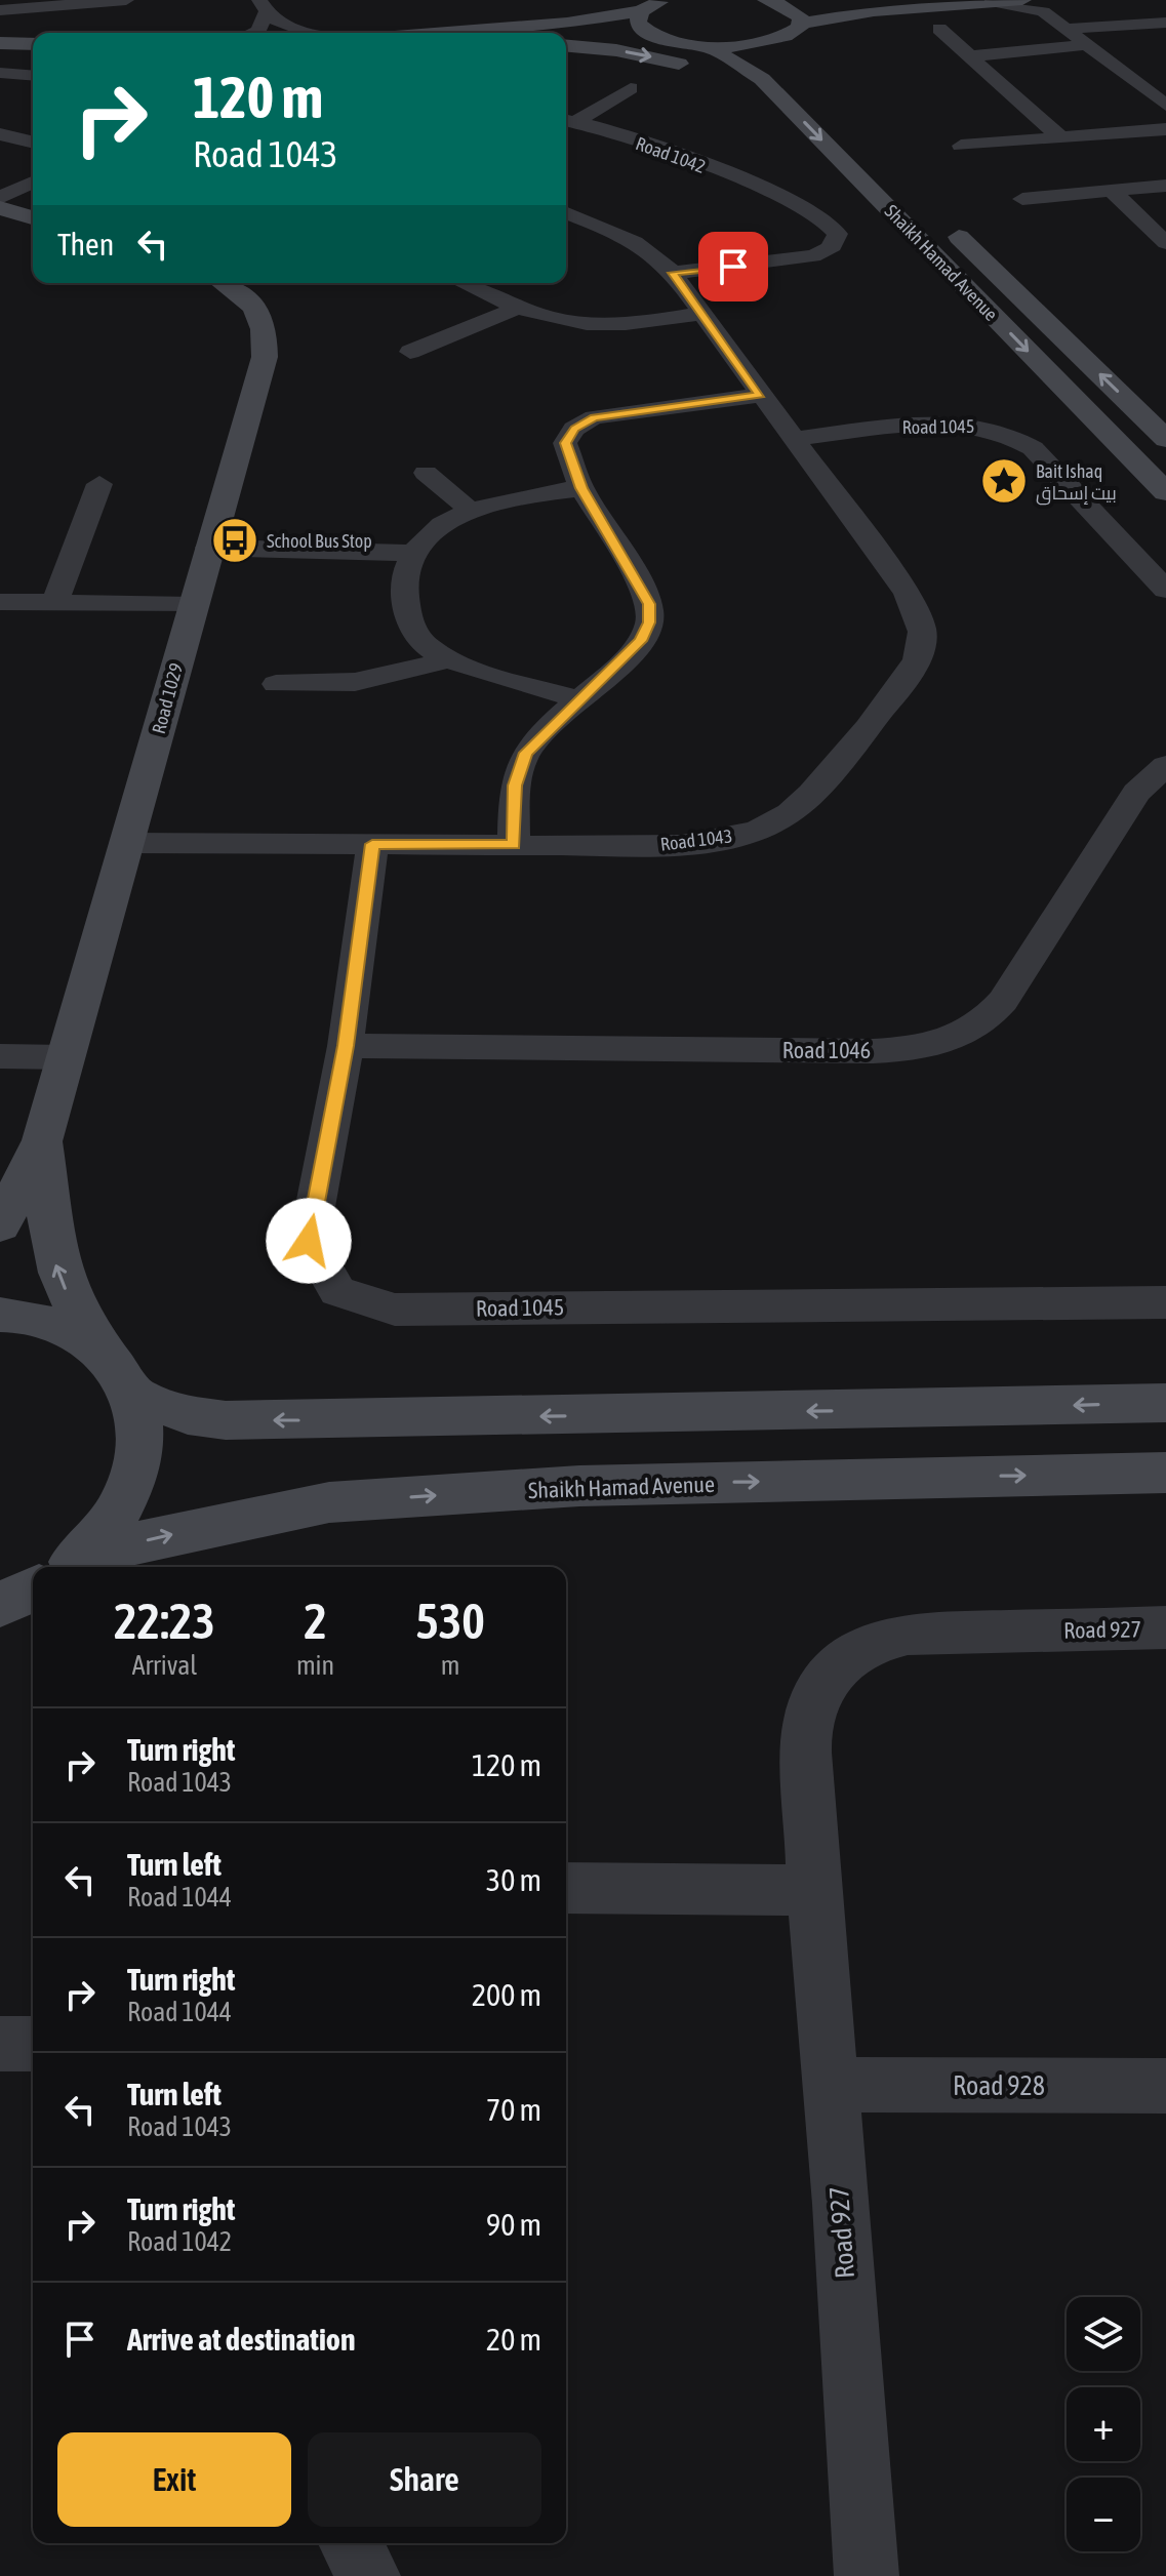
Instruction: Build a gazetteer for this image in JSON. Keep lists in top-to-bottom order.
{
  "streets": {
    "street": [
      "Road 1042",
      "Shaikh Hamad Avenue",
      "Road 1045",
      "Road 1029",
      "Road 1043",
      "Road 1046",
      "Road 927",
      "Road 928"
    ]
  },
  "crossings": [
    ["Road 1042", "Road 1043"],
    ["Road 1045", "Road 1043"],
    ["Road 1045", "Road 1046"],
    ["Road 1029", "Road 1043"],
    ["Road 927", "Road 928"]
  ],
  "places": {
    "place": ["Bait Ishaq بيت إسحاق"],
    "bus stop": ["School Bus Stop"]
  },
  "page": {
    "turn": ["120 m", "Road 1043"],
    "then": "Then",
    "eta": [
      "22:23",
      "Arrival",
      "2",
      "min",
      "530",
      "m"
    ],
    "list": [
      {
        "name": "Turn right",
        "note": "Road 1043",
        "value": "120 m"
      },
      {
        "name": "Turn left",
        "note": "Road 1044",
        "value": "30 m"
      },
      {
        "name": "Turn right",
        "note": "Road 1044",
        "value": "200 m"
      },
      {
        "name": "Turn left",
        "note": "Road 1043",
        "value": "70 m"
      },
      {
        "name": "Turn right",
        "note": "Road 1042",
        "value": "90 m"
      },
      {
        "name": "Arrive at destination",
        "value": "20 m"
      }
    ],
    "map_buttons": ["+", "−"],
    "buttons": ["Exit", "Share"]
  }
}
